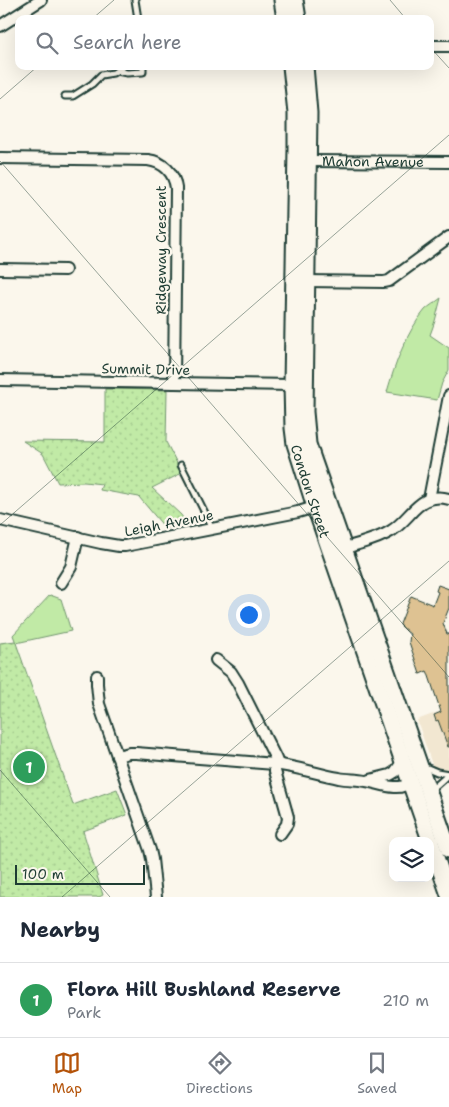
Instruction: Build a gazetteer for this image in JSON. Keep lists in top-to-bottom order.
{
  "streets": {
    "main road": ["Condon Street"],
    "street": [
      "Mahon Avenue",
      "Ridgeway Crescent",
      "Summit Drive",
      "Leigh Avenue"
    ]
  },
  "crossings": [
    ["Mahon Avenue", "Condon Street"],
    ["Ridgeway Crescent", "Summit Drive"],
    ["Summit Drive", "Condon Street"],
    ["Condon Street", "Leigh Avenue"]
  ],
  "scale_bar": "100 m",
  "page": {
    "search": "Search here",
    "pins": "1",
    "scale": "100 m",
    "heading": "Nearby",
    "list": [
      {
        "mark": "1",
        "name": "Flora Hill Bushland Reserve",
        "note": "Park",
        "value": "210 m"
      }
    ],
    "nav": ["Map", "Directions", "Saved"]
  }
}
